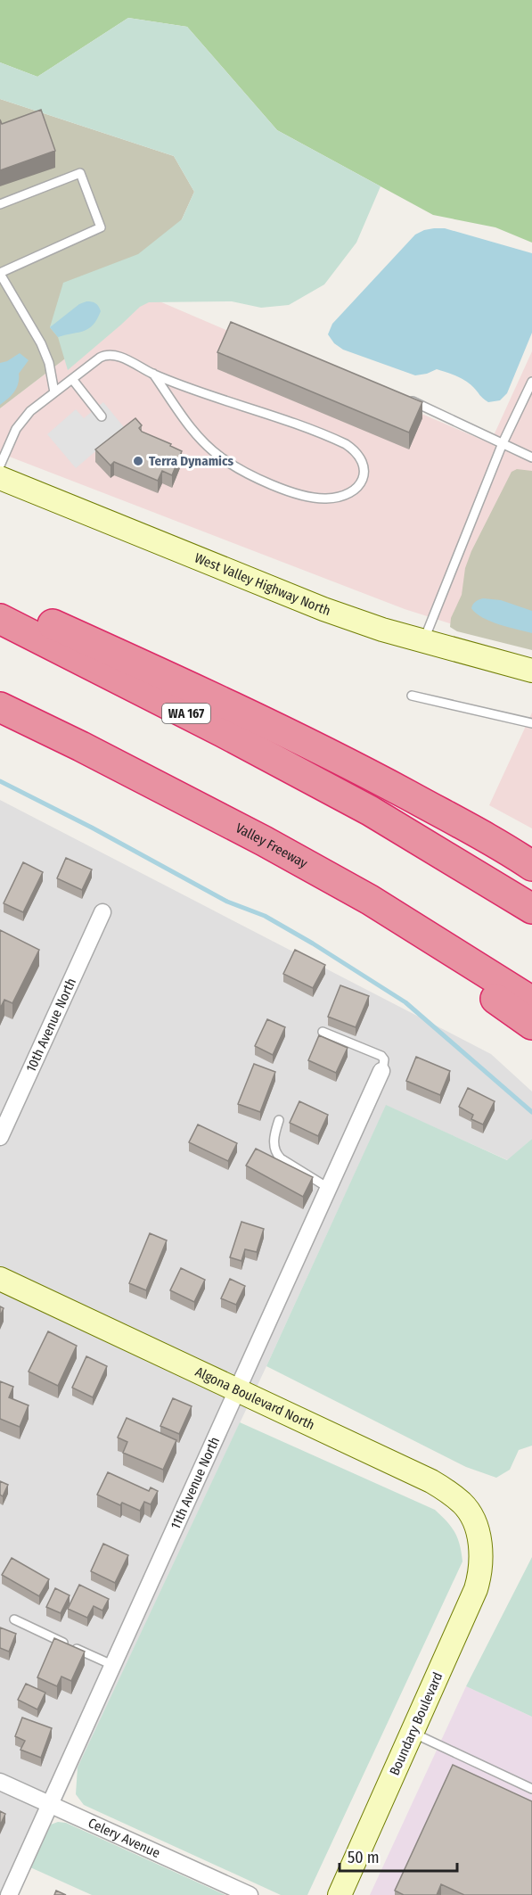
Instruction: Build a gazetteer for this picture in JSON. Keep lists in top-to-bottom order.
{
  "streets": {
    "highway": ["WA 167", "Valley Freeway"],
    "street": [
      "West Valley Highway North",
      "10th Avenue North",
      "Algona Boulevard North",
      "11th Avenue North",
      "Boundary Boulevard",
      "Celery Avenue"
    ]
  },
  "crossings": [
    ["Algona Boulevard North", "11th Avenue North"],
    ["Algona Boulevard North", "Boundary Boulevard"],
    ["11th Avenue North", "Celery Avenue"]
  ],
  "places": ["Terra Dynamics"],
  "scale_bar": "50 m"
}
